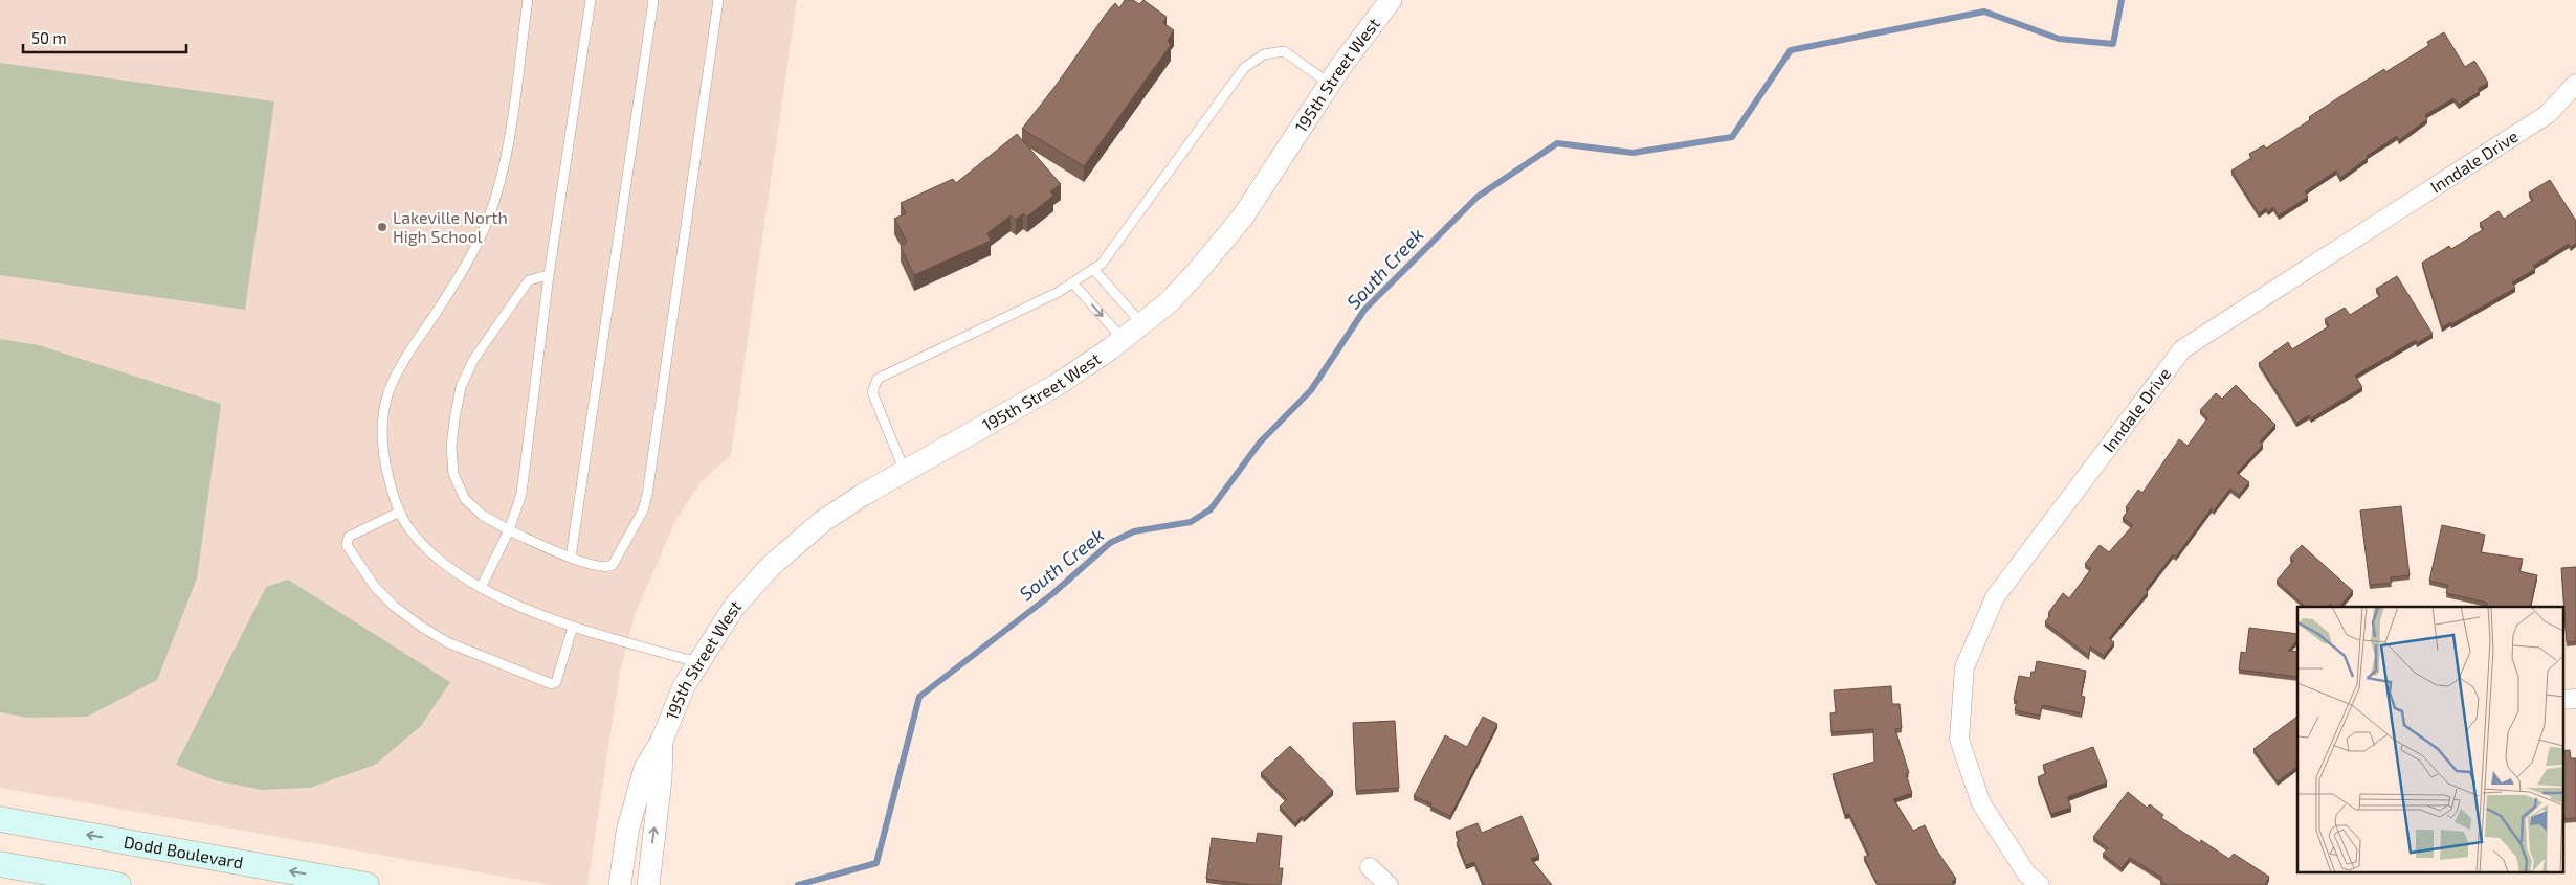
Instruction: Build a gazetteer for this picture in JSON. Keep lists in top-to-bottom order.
{
  "streets": {
    "main road": ["Dodd Boulevard"],
    "street": ["195th Street West", "Inndale Drive"]
  },
  "water": ["South Creek"],
  "places": ["Lakeville North High School"],
  "scale_bar": "50 m"
}
